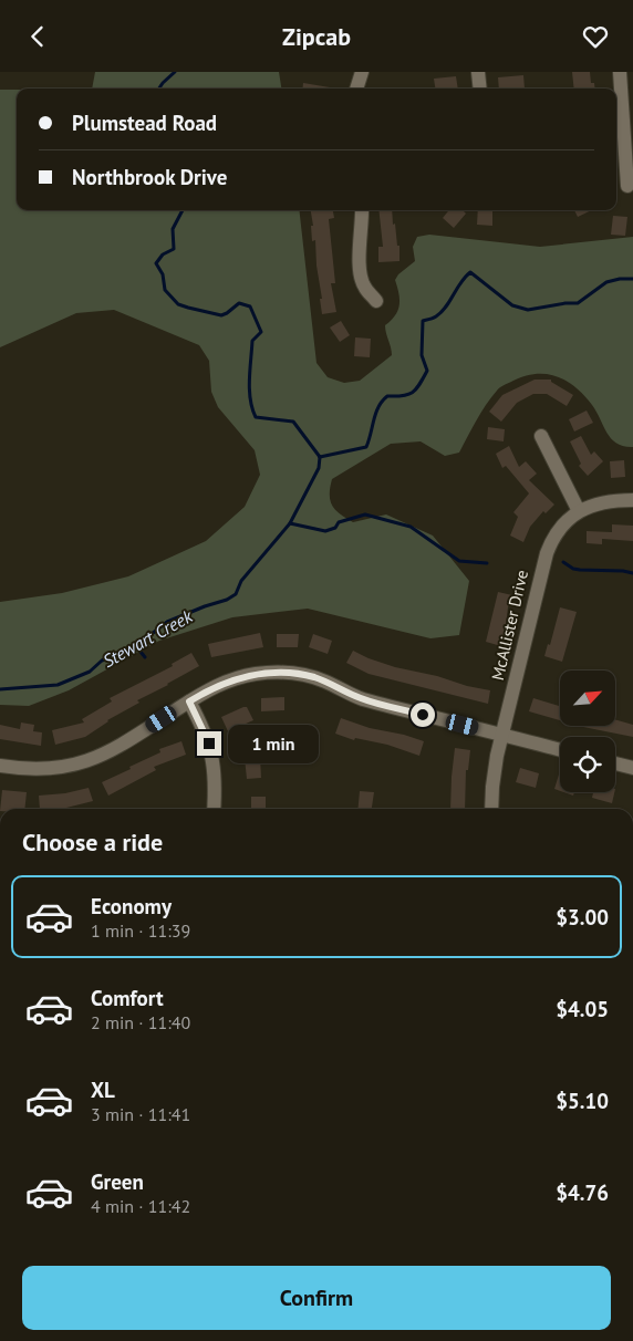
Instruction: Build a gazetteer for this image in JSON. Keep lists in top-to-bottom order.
{
  "streets": {
    "street": ["McAllister Drive"]
  },
  "water": ["Stewart Creek"],
  "north": "top right",
  "page": {
    "header": "Zipcab",
    "banner": ["Plumstead Road", "Northbrook Drive"],
    "bubble": "1 min",
    "heading": "Choose a ride",
    "list": [
      {
        "name": "Economy",
        "note": "1 min · 11:39",
        "value": "$3.00"
      },
      {
        "name": "Comfort",
        "note": "2 min · 11:40",
        "value": "$4.05"
      },
      {
        "name": "XL",
        "note": "3 min · 11:41",
        "value": "$5.10"
      },
      {
        "name": "Green",
        "note": "4 min · 11:42",
        "value": "$4.76"
      }
    ],
    "buttons": "Confirm"
  }
}
